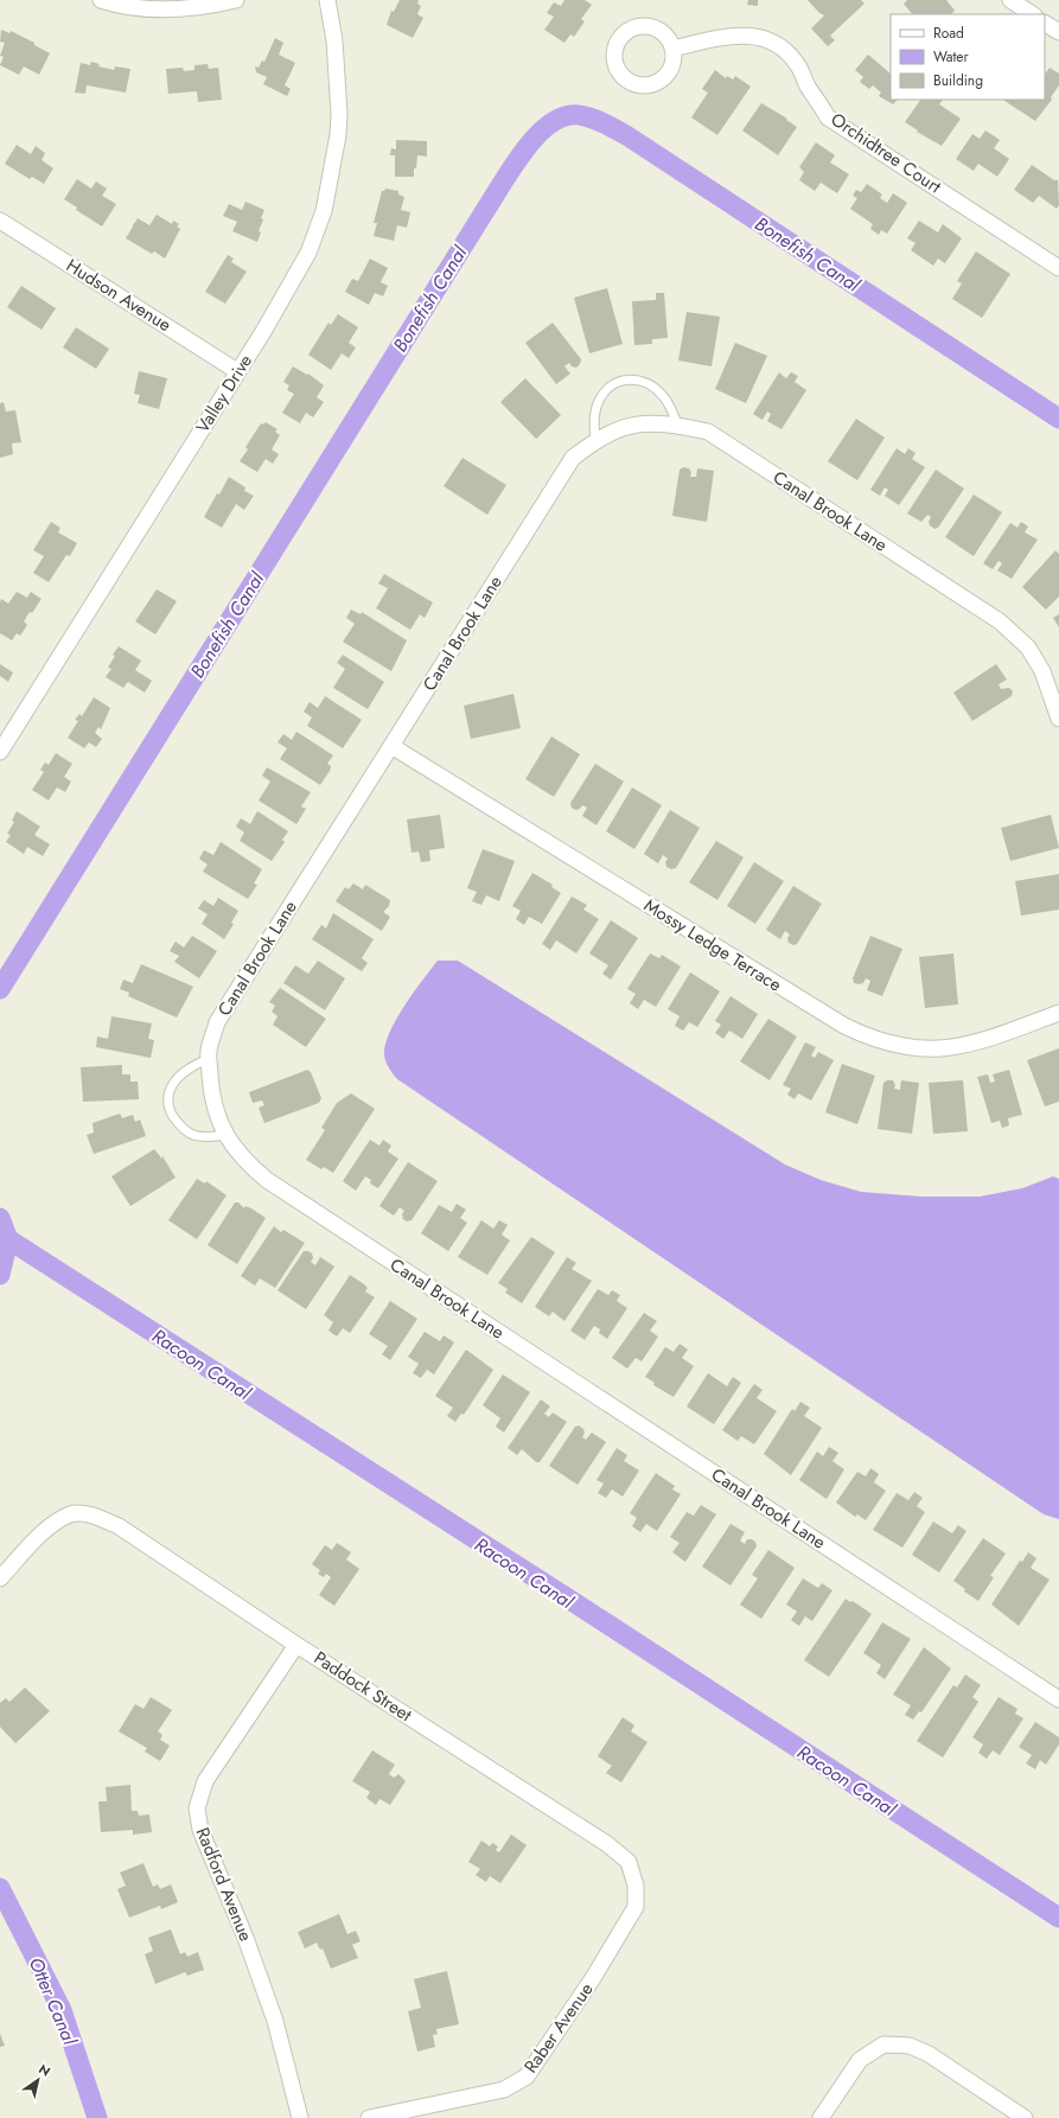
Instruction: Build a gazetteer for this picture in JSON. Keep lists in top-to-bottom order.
{
  "streets": {
    "street": [
      "Orchidtree Court",
      "Hudson Avenue",
      "Valley Drive",
      "Canal Brook Lane",
      "Mossy Ledge Terrace",
      "Paddock Street",
      "Radford Avenue",
      "Raber Avenue"
    ]
  },
  "crossings": [
    ["Hudson Avenue", "Valley Drive"],
    ["Canal Brook Lane", "Mossy Ledge Terrace"],
    ["Paddock Street", "Radford Avenue"],
    ["Paddock Street", "Raber Avenue"]
  ],
  "water": ["Bonefish Canal", "Racoon Canal", "Otter Canal"],
  "legend": ["Road", "Water", "Building"],
  "north": "top right"
}
